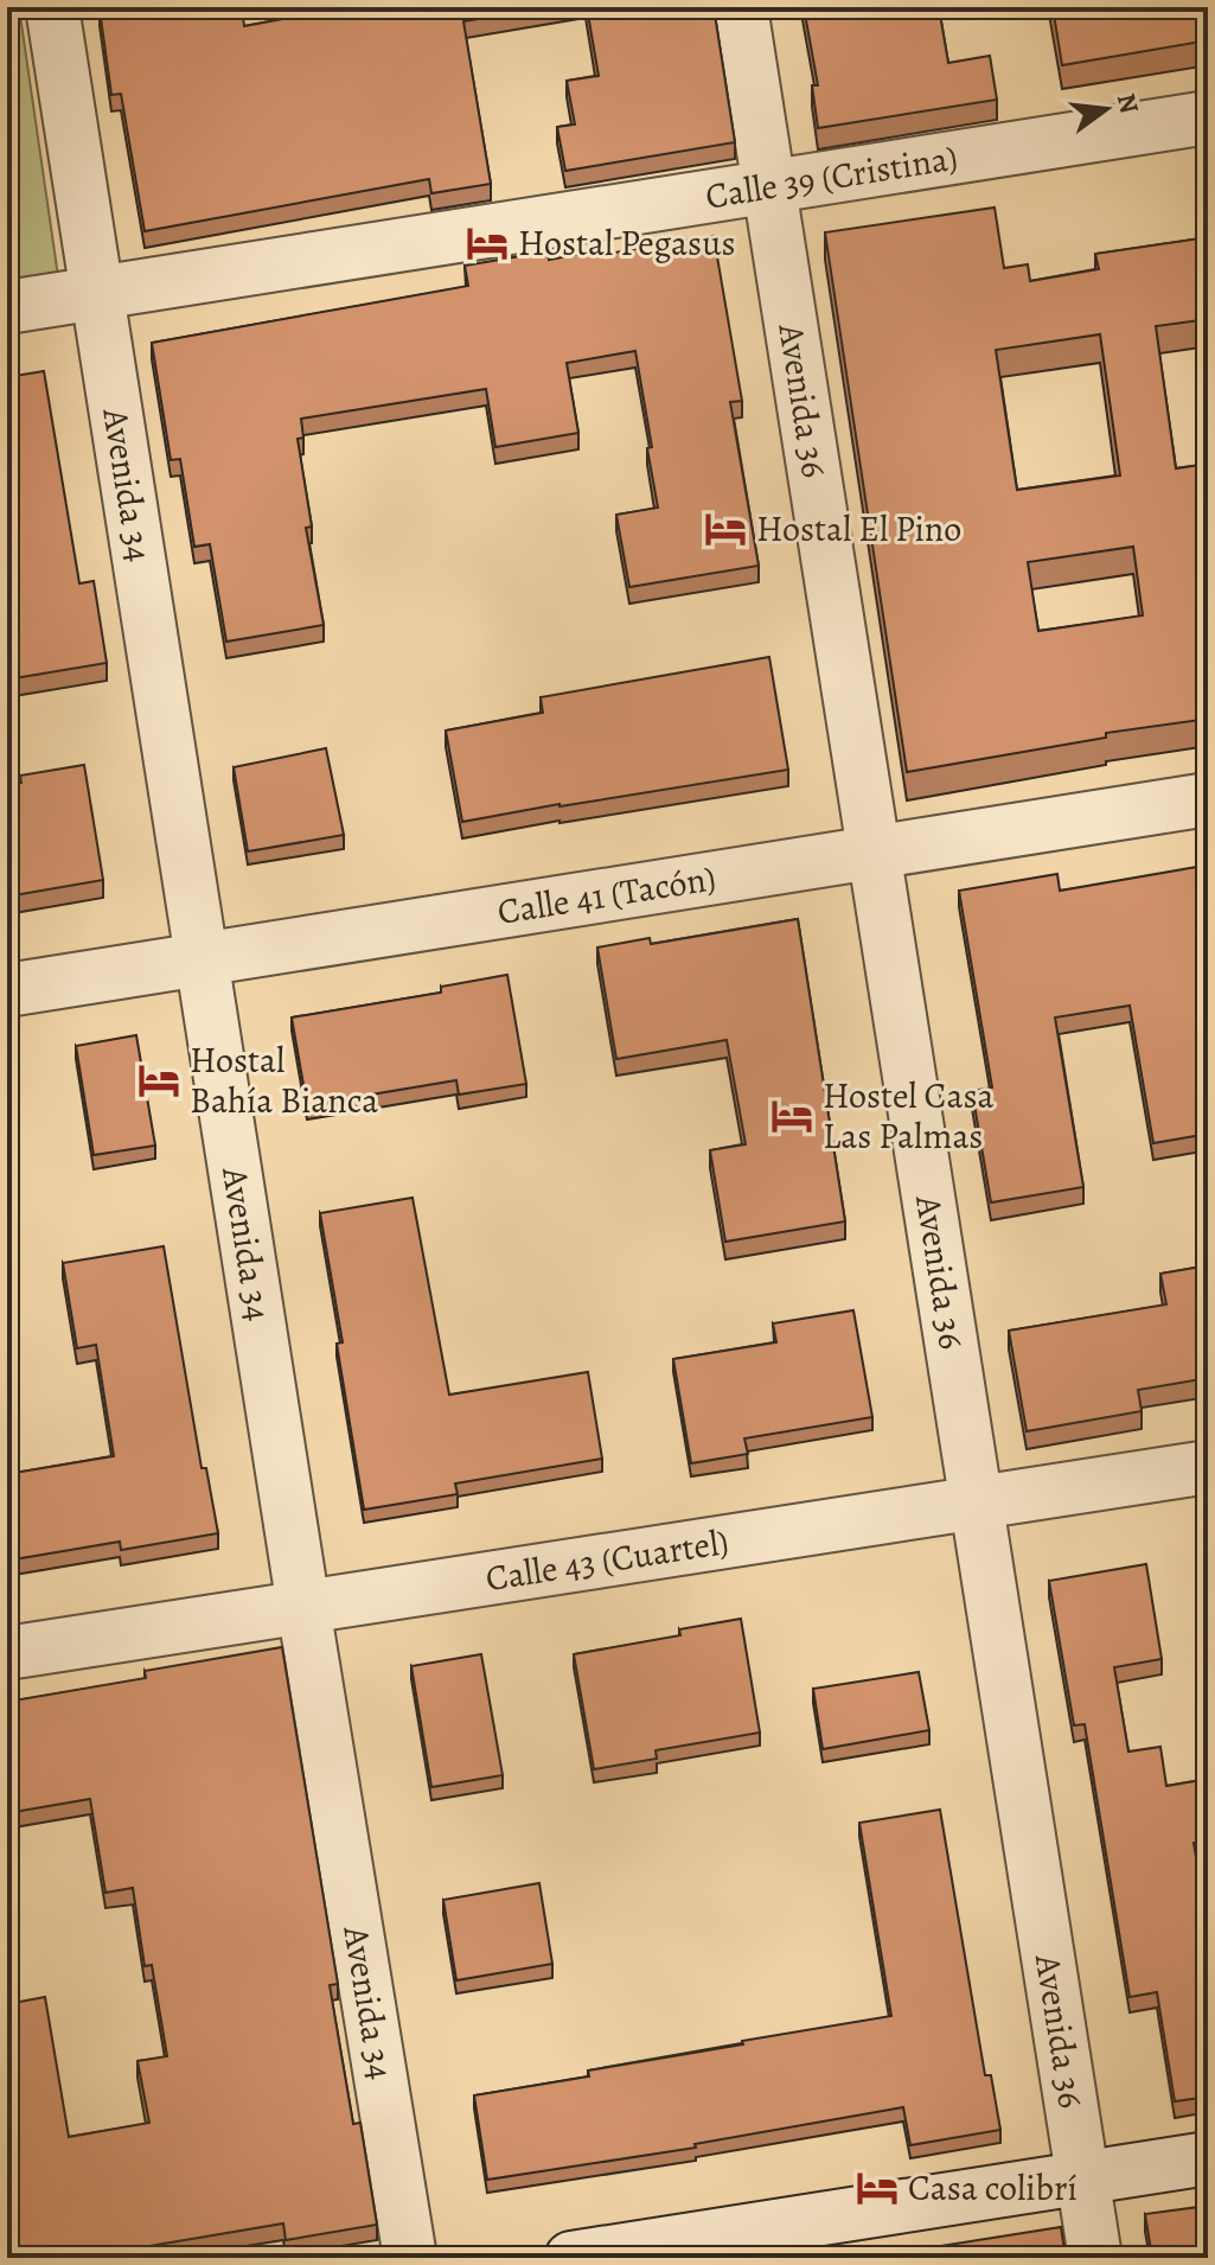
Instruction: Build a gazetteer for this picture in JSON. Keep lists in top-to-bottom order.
{
  "streets": {
    "street": [
      "Calle 39 (Cristina)",
      "Avenida 36",
      "Avenida 34",
      "Calle 41 (Tacón)",
      "Calle 43 (Cuartel)"
    ]
  },
  "crossings": [
    ["Calle 39 (Cristina)", "Avenida 36"],
    ["Calle 39 (Cristina)", "Avenida 34"],
    ["Avenida 36", "Calle 41 (Tacón)"],
    ["Avenida 36", "Calle 43 (Cuartel)"],
    ["Avenida 34", "Calle 41 (Tacón)"],
    ["Avenida 34", "Calle 43 (Cuartel)"]
  ],
  "places": {
    "hotel": [
      "Hostal Pegasus",
      "Hostal El Pino",
      "Hostal Bahía Bianca",
      "Hostel Casa Las Palmas",
      "Casa colibrí"
    ]
  },
  "north": "right"
}
